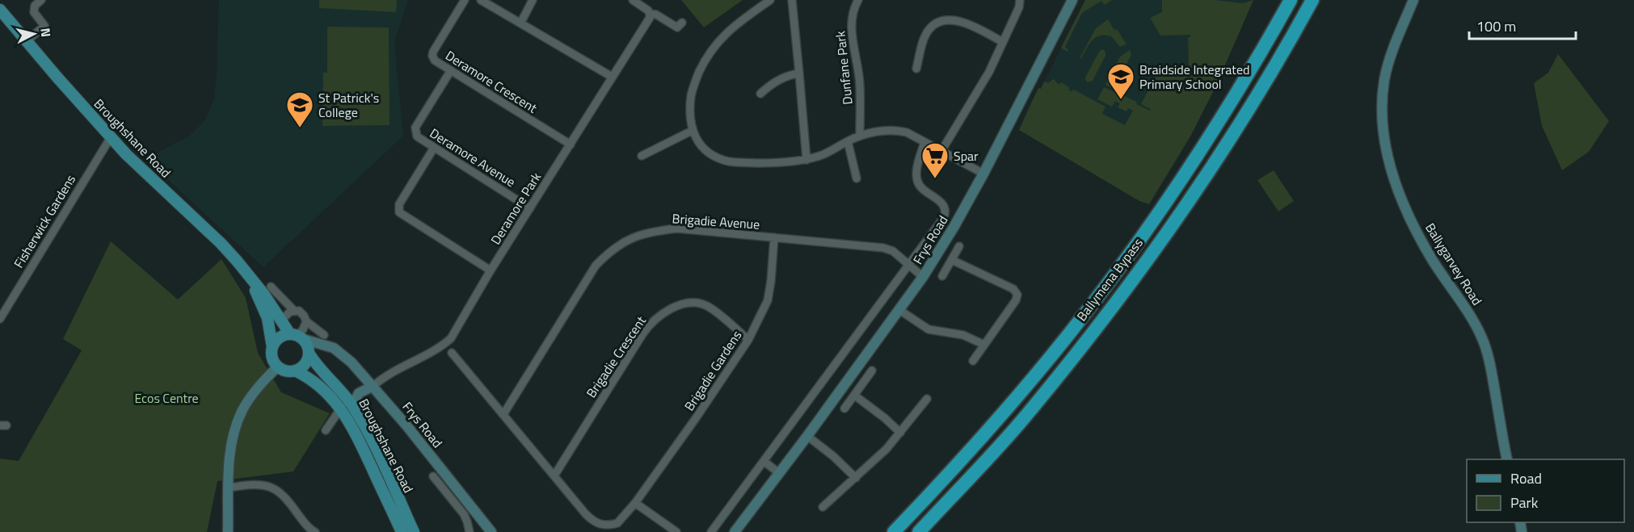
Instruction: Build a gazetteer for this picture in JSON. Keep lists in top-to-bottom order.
{
  "streets": {
    "highway": ["Ballymena Bypass"],
    "main road": ["Broughshane Road"],
    "street": [
      "Dunfane Park",
      "Deramore Crescent",
      "Deramore Avenue",
      "Deramore Park",
      "Fisherwick Gardens",
      "Brigadie Avenue",
      "Frys Road",
      "Ballygarvey Road",
      "Brigadie Crescent",
      "Brigadie Gardens"
    ]
  },
  "crossings": [
    ["Deramore Crescent", "Deramore Avenue"],
    ["Deramore Crescent", "Deramore Park"],
    ["Broughshane Road", "Fisherwick Gardens"],
    ["Broughshane Road", "Frys Road"],
    ["Deramore Avenue", "Deramore Park"],
    ["Deramore Park", "Frys Road"],
    ["Brigadie Avenue", "Frys Road"],
    ["Brigadie Avenue", "Brigadie Gardens"],
    ["Brigadie Crescent", "Brigadie Gardens"]
  ],
  "parks": ["Ecos Centre"],
  "places": {
    "school or university": ["Braidside Integrated Primary School", "St Patrick's College"],
    "supermarket": ["Spar"]
  },
  "legend": ["Road", "Park"],
  "scale_bar": "100 m",
  "north": "right"
}
